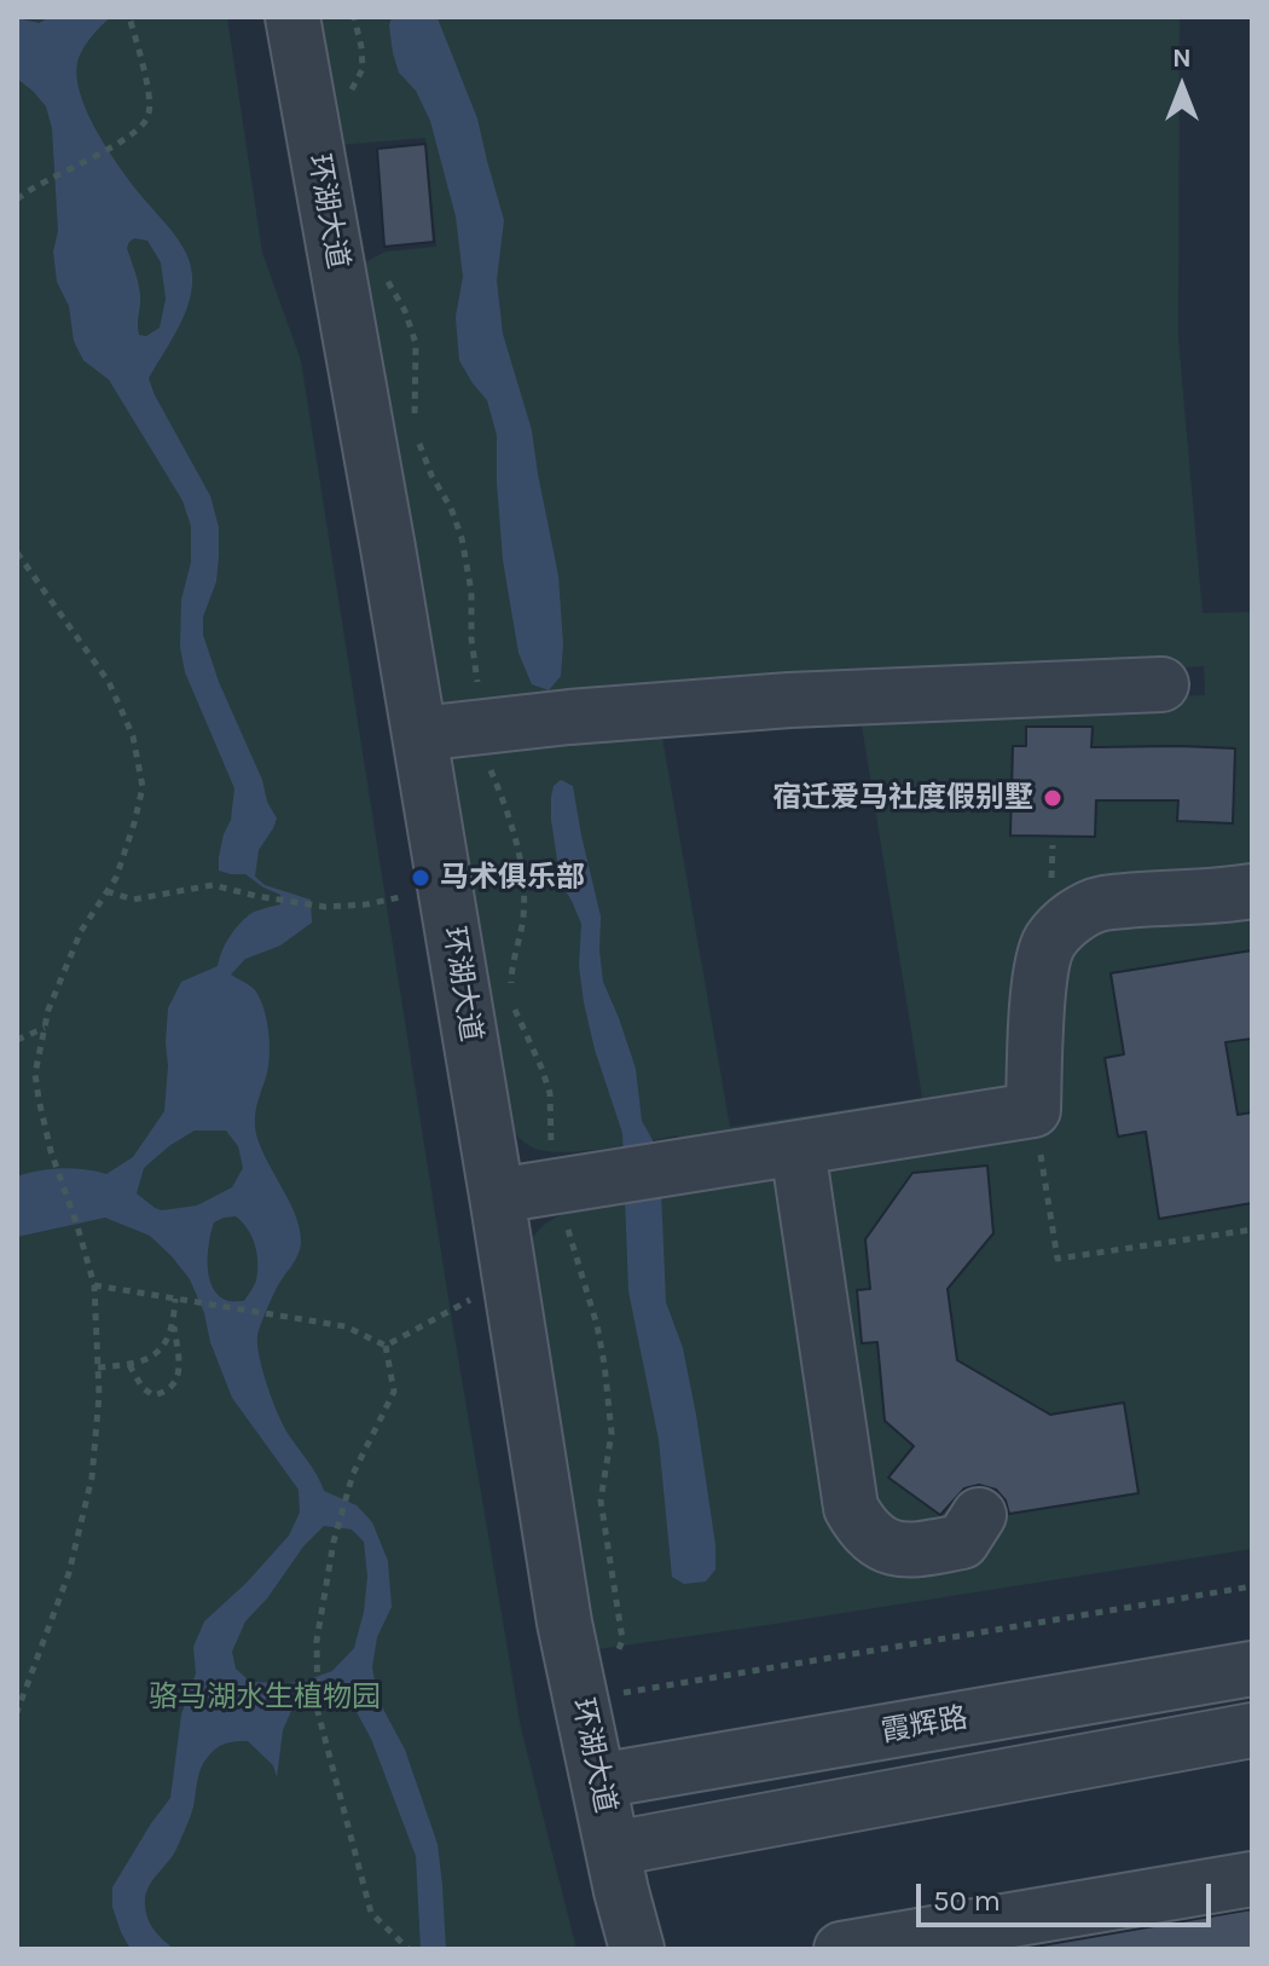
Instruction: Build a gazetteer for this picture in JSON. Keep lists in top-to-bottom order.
{
  "streets": {
    "street": ["环湖大道", "霞辉路"]
  },
  "crossings": [
    ["环湖大道", "霞辉路"]
  ],
  "parks": ["骆马湖水生植物园"],
  "places": ["宿迁爱马社度假别墅", "马术俱乐部"],
  "scale_bar": "50 m",
  "north": "top"
}
